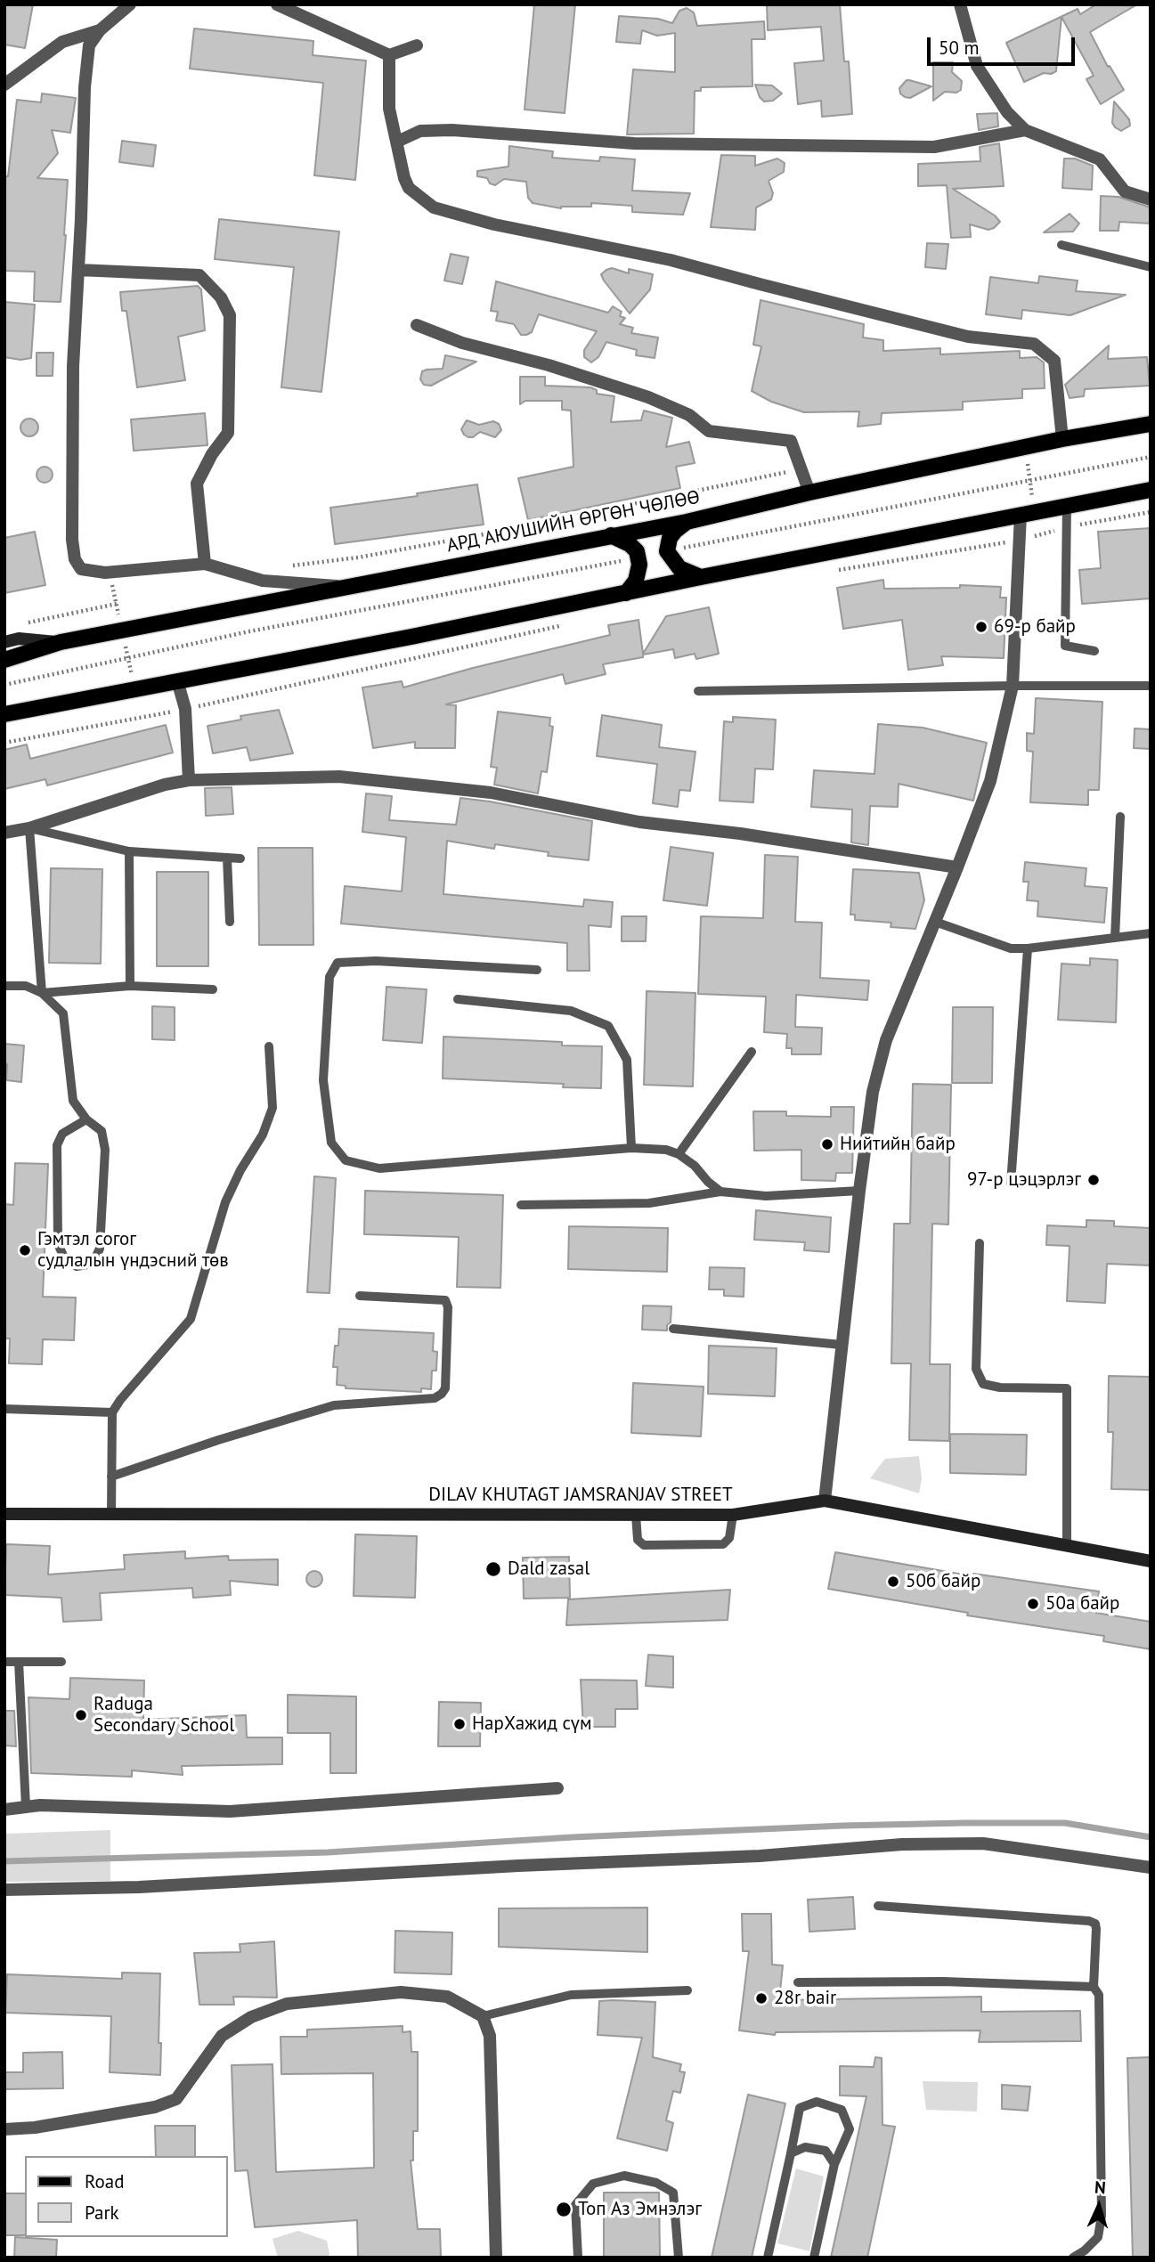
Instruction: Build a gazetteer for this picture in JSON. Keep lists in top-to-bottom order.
{
  "streets": {
    "main road": ["АРД АЮУШИЙН ӨРГӨН ЧӨЛӨӨ", "DILAV KHUTAGT JAMSRANJAV STREET"]
  },
  "places": [
    "69-р байр",
    "Нийтийн байр",
    "97-р цэцэрлэг",
    "Гэмтэл согог судлалын үндэсний төв",
    "Dald zasal",
    "50б байр",
    "50а байр",
    "Raduga Secondary School",
    "НарХажид сүм",
    "28r bair",
    "Топ Аз Эмнэлэг"
  ],
  "legend": ["Road", "Park"],
  "scale_bar": "50 m",
  "north": "top"
}
